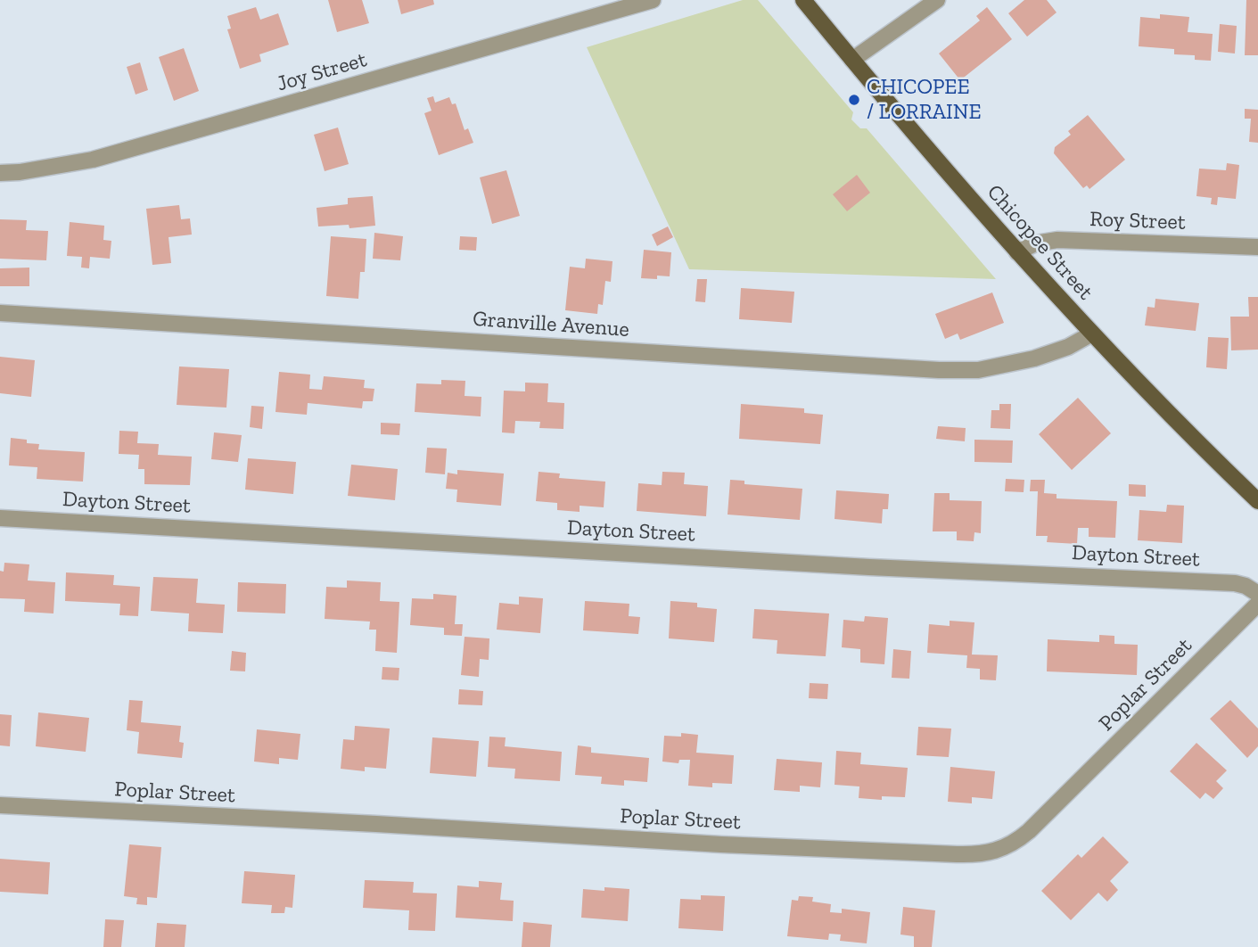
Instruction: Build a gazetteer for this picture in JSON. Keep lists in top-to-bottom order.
{
  "streets": {
    "main road": ["Chicopee Street"],
    "street": [
      "Joy Street",
      "Roy Street",
      "Granville Avenue",
      "Dayton Street",
      "Poplar Street"
    ]
  },
  "crossings": [
    ["Roy Street", "Chicopee Street"],
    ["Chicopee Street", "Granville Avenue"]
  ],
  "places": ["CHICOPEE / LORRAINE"]
}
